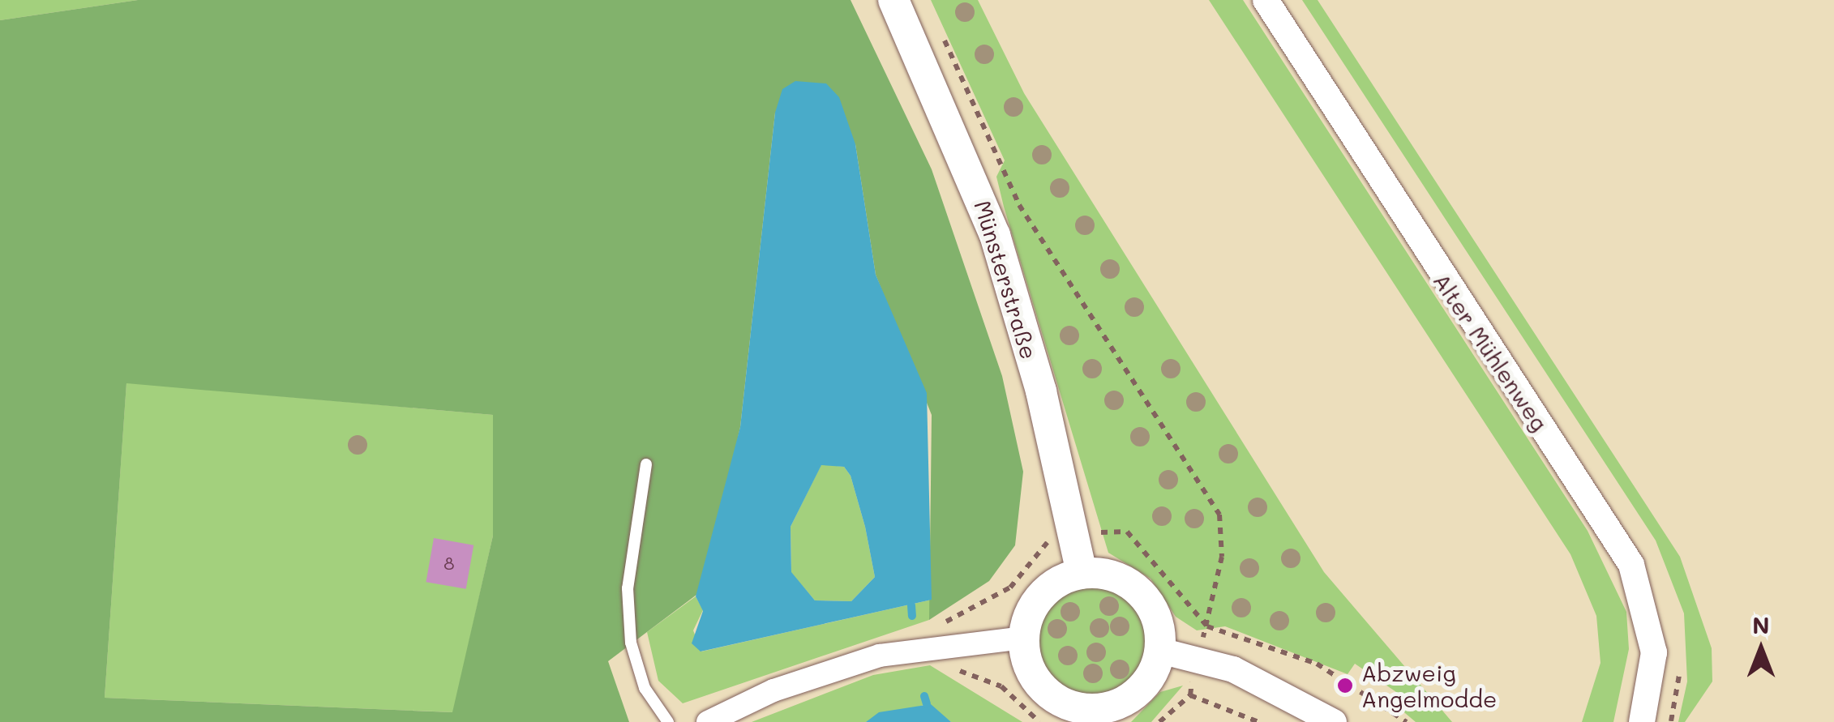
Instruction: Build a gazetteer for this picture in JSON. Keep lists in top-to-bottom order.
{
  "streets": {
    "main road": ["Münsterstraße"],
    "street": ["Alter Mühlenweg"]
  },
  "places": ["Abzweig Angelmodde"],
  "house_numbers": ["8"],
  "north": "top"
}
